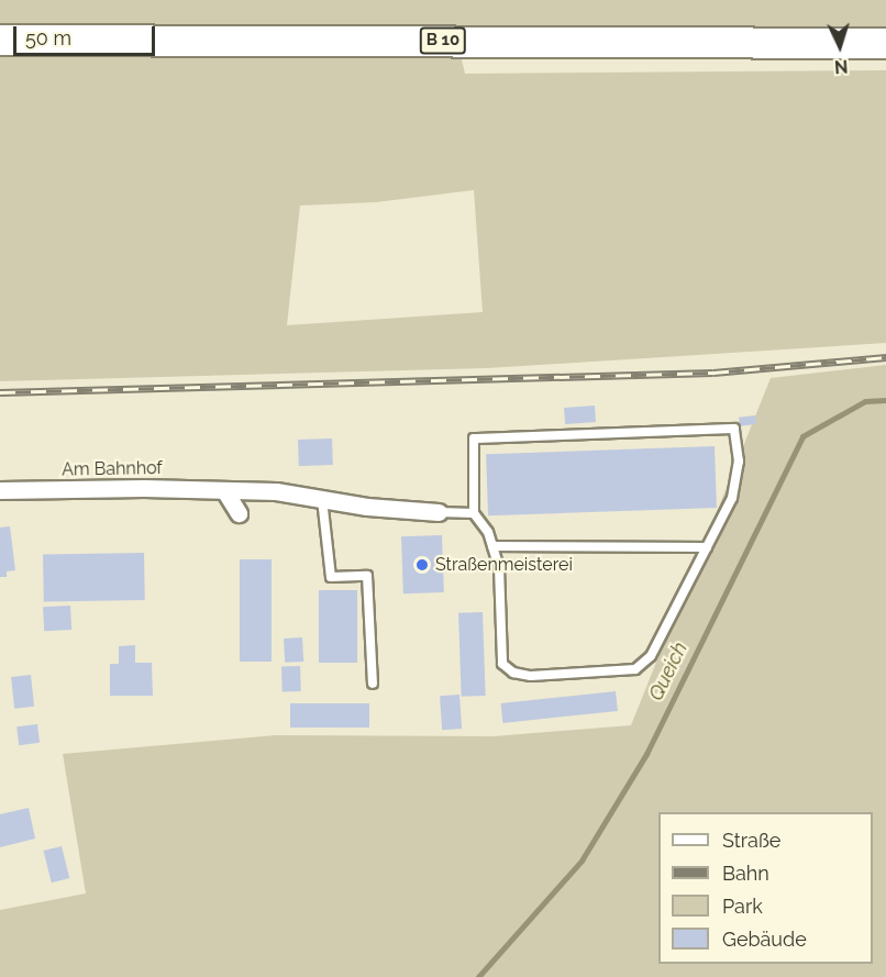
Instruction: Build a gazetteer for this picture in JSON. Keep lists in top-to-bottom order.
{
  "streets": {
    "highway": ["B 10"],
    "street": ["Am Bahnhof"]
  },
  "water": ["Queich"],
  "places": ["Straßenmeisterei"],
  "legend": [
    "Straße",
    "Bahn",
    "Park",
    "Gebäude"
  ],
  "scale_bar": "50 m",
  "north": "bottom"
}
